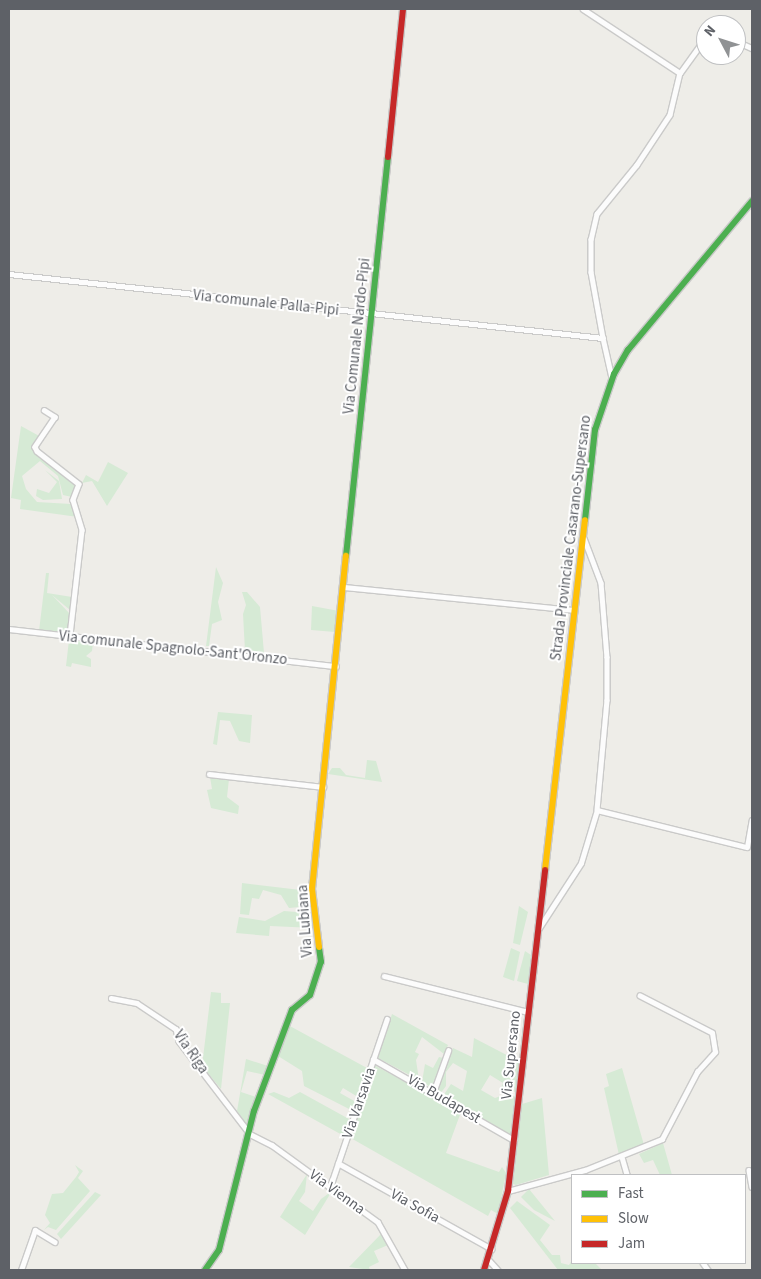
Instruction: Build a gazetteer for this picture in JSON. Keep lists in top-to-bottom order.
{
  "streets": {
    "street": [
      "Via comunale Palla-Pipi",
      "Via Comunale Nardo-Pipi",
      "Strada Provinciale Casarano-Supersano",
      "Via comunale Spagnolo-Sant'Oronzo",
      "Via Lubiana",
      "Via Riga",
      "Via Supersano",
      "Via Budapest",
      "Via Varsavia",
      "Via Vienna",
      "Via Sofia"
    ]
  },
  "crossings": [
    ["Via comunale Palla-Pipi", "Via Comunale Nardo-Pipi"],
    ["Via Comunale Nardo-Pipi", "Via comunale Spagnolo-Sant'Oronzo"],
    ["Via Comunale Nardo-Pipi", "Via Lubiana"],
    ["Strada Provinciale Casarano-Supersano", "Via Supersano"],
    ["Via comunale Spagnolo-Sant'Oronzo", "Via Lubiana"],
    ["Via Lubiana", "Via Riga"],
    ["Via Lubiana", "Via Vienna"],
    ["Via Riga", "Via Vienna"],
    ["Via Supersano", "Via Budapest"],
    ["Via Supersano", "Via Sofia"],
    ["Via Budapest", "Via Varsavia"],
    ["Via Varsavia", "Via Vienna"],
    ["Via Varsavia", "Via Sofia"]
  ],
  "legend": ["Fast", "Slow", "Jam"],
  "north": "top left"
}
